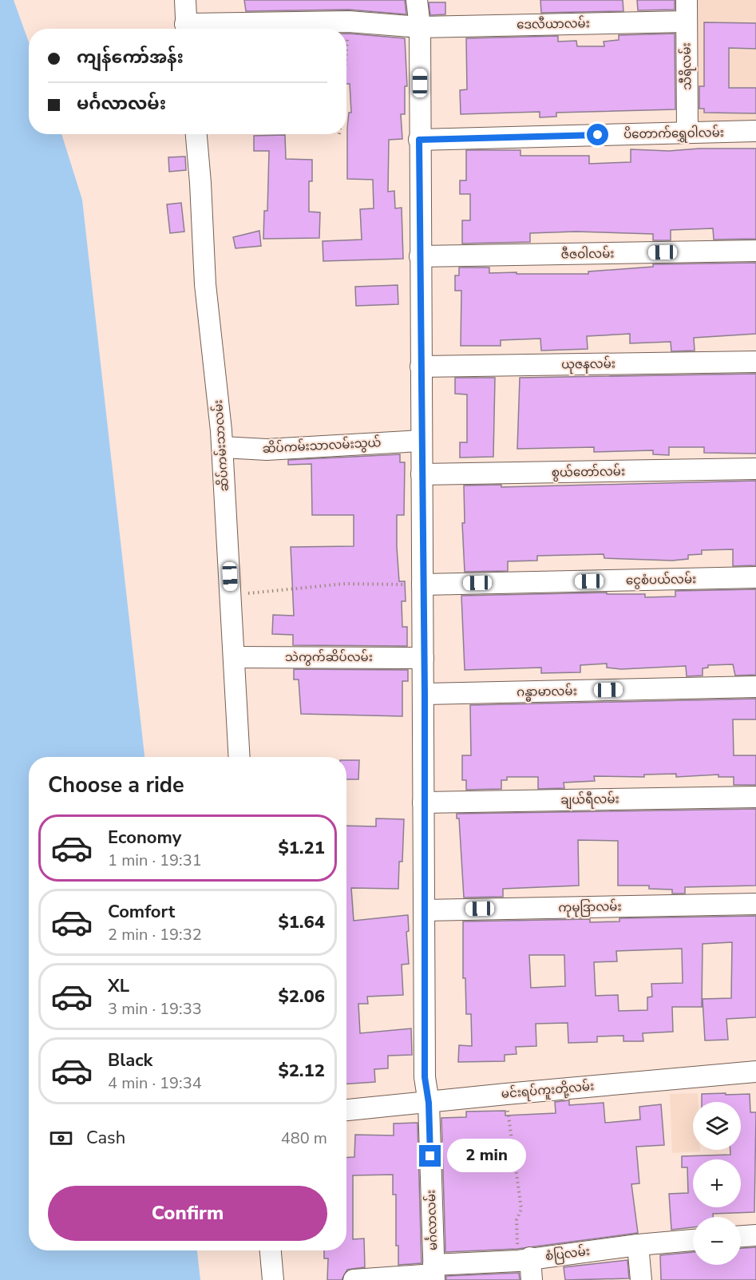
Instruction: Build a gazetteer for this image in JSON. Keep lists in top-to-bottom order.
{
  "streets": {
    "street": [
      "ဒေလီယာလမ်း",
      "သီရိလမ်း",
      "ပိတောက်ရွှေဝါလမ်း",
      "ဇီဇဝါလမ်း",
      "ယုဇနလမ်း",
      "ဆိပ်ကမ်းသာလမ်း",
      "ဆိပ်ကမ်းသာလမ်းသွယ်",
      "စွယ်တော်လမ်း",
      "ငွေစံပယ်လမ်း",
      "သဲကွက်ဆိပ်လမ်း",
      "ဂန္ဓာမာလမ်း",
      "ချယ်ရီလမ်း",
      "ကုမုဒြာလမ်း",
      "မင်းရပ်ကူးတို့လမ်း",
      "မင်္ဂလာလမ်း",
      "စံပြလမ်း"
    ]
  },
  "crossings": [
    ["ဒေလီယာလမ်း", "သီရိလမ်း"],
    ["ဒေလီယာလမ်း", "မင်္ဂလာလမ်း"],
    ["သီရိလမ်း", "ပိတောက်ရွှေဝါလမ်း"],
    ["ပိတောက်ရွှေဝါလမ်း", "မင်္ဂလာလမ်း"],
    ["ဇီဇဝါလမ်း", "မင်္ဂလာလမ်း"],
    ["ယုဇနလမ်း", "မင်္ဂလာလမ်း"],
    ["ဆိပ်ကမ်းသာလမ်း", "ဆိပ်ကမ်းသာလမ်းသွယ်"],
    ["ဆိပ်ကမ်းသာလမ်း", "သဲကွက်ဆိပ်လမ်း"],
    ["ဆိပ်ကမ်းသာလမ်းသွယ်", "မင်္ဂလာလမ်း"],
    ["စွယ်တော်လမ်း", "မင်္ဂလာလမ်း"],
    ["ငွေစံပယ်လမ်း", "မင်္ဂလာလမ်း"],
    ["သဲကွက်ဆိပ်လမ်း", "မင်္ဂလာလမ်း"],
    ["ဂန္ဓာမာလမ်း", "မင်္ဂလာလမ်း"],
    ["ချယ်ရီလမ်း", "မင်္ဂလာလမ်း"],
    ["ကုမုဒြာလမ်း", "မင်္ဂလာလမ်း"],
    ["မင်းရပ်ကူးတို့လမ်း", "မင်္ဂလာလမ်း"],
    ["မင်္ဂလာလမ်း", "စံပြလမ်း"]
  ],
  "page": {
    "banner": ["ကျန်ကော်အန်း", "မင်္ဂလာလမ်း"],
    "heading": "Choose a ride",
    "list": [
      {
        "name": "Economy",
        "note": "1 min · 19:31",
        "value": "$1.21"
      },
      {
        "name": "Comfort",
        "note": "2 min · 19:32",
        "value": "$1.64"
      },
      {
        "name": "XL",
        "note": "3 min · 19:33",
        "value": "$2.06"
      },
      {
        "name": "Black",
        "note": "4 min · 19:34",
        "value": "$2.12"
      }
    ],
    "map_buttons": ["+", "−"],
    "pay": ["Cash", "480 m"],
    "bubble": "2 min",
    "buttons": "Confirm"
  }
}
